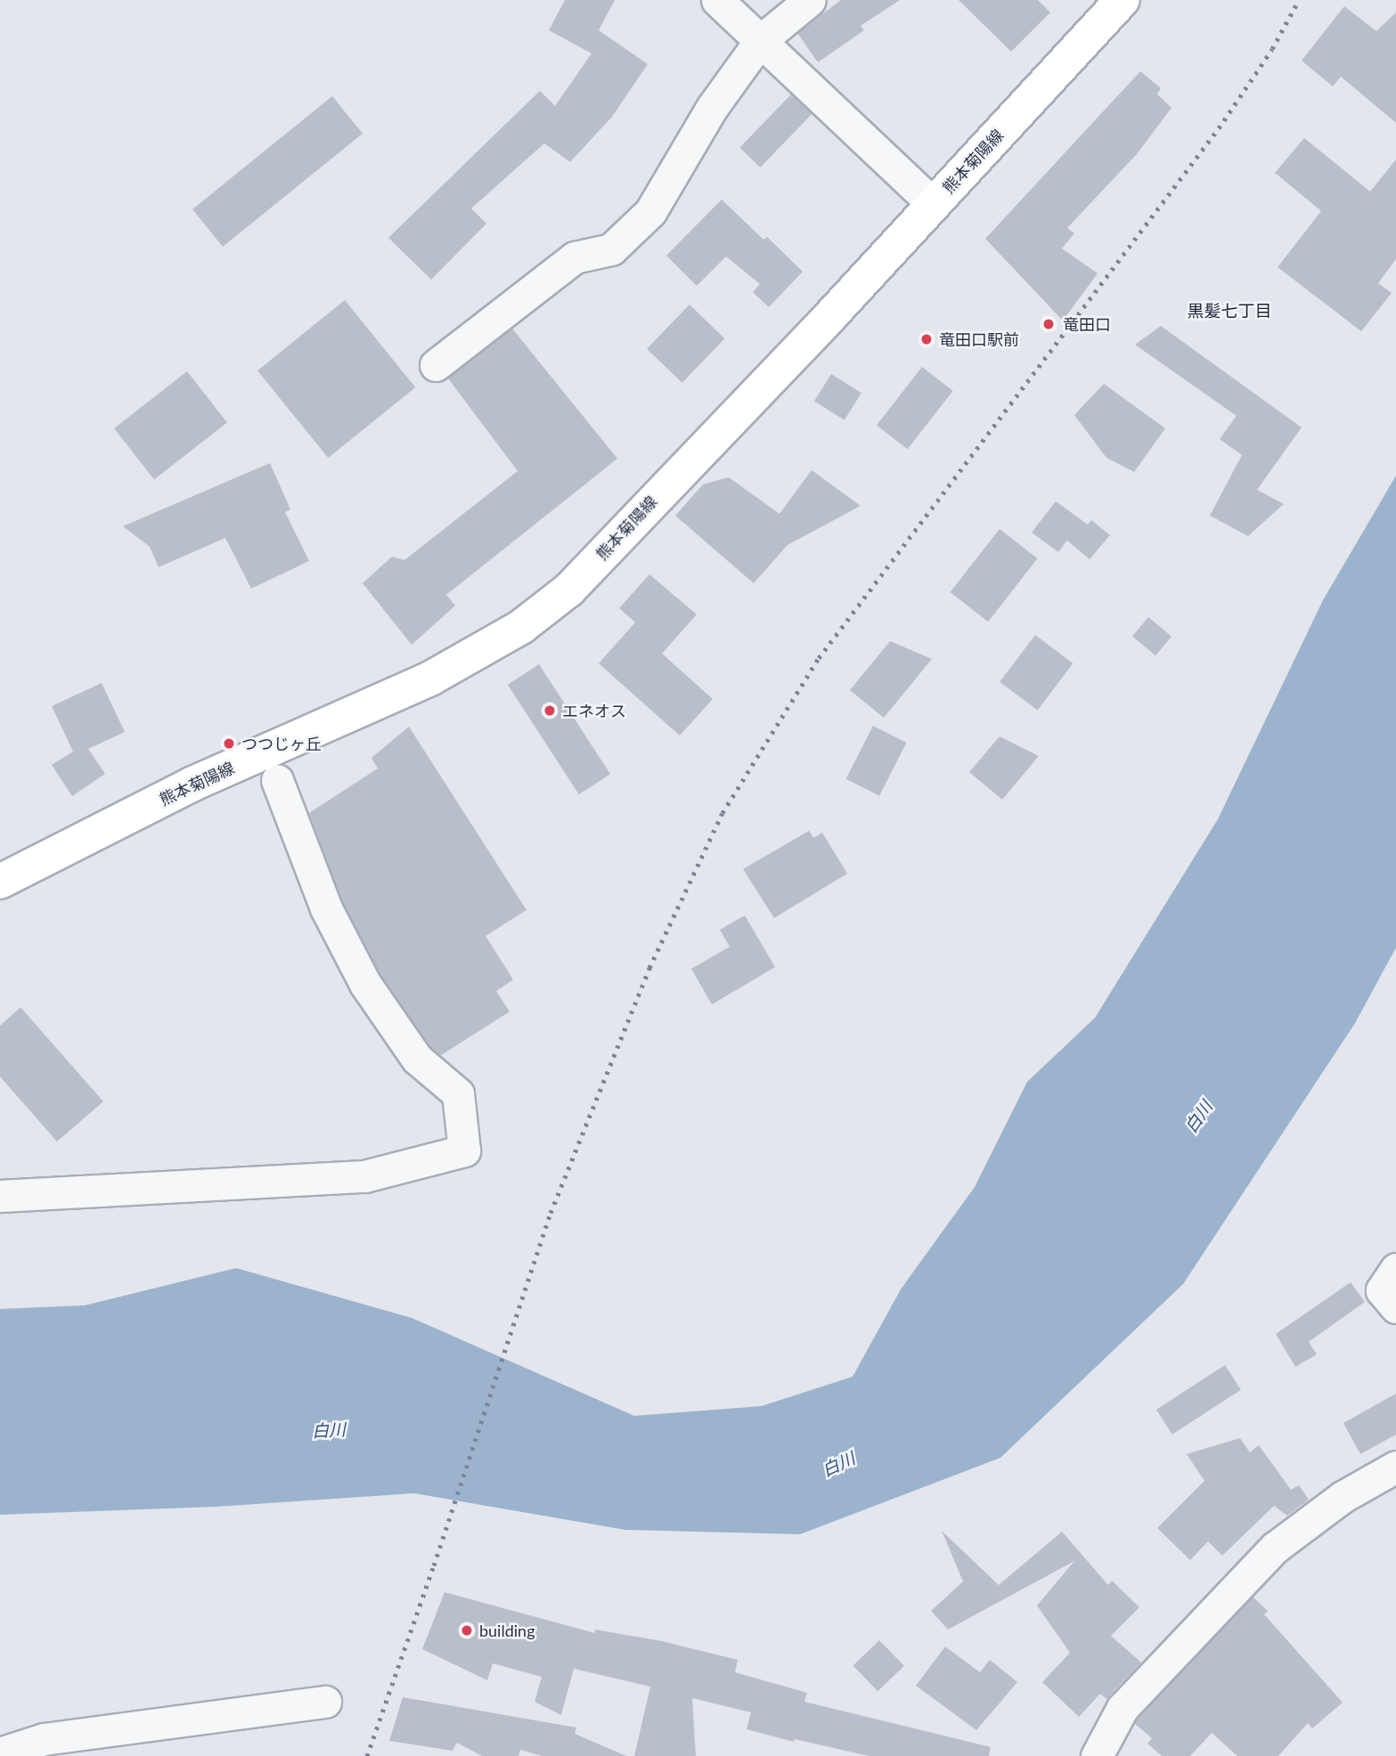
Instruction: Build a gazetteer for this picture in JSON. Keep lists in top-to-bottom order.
{
  "streets": {
    "main road": ["熊本菊陽線"]
  },
  "districts": ["黒髪七丁目"],
  "water": ["白川"],
  "places": [
    "竜田口",
    "竜田口駅前",
    "エネオス",
    "つつじヶ丘",
    "building"
  ]
}
